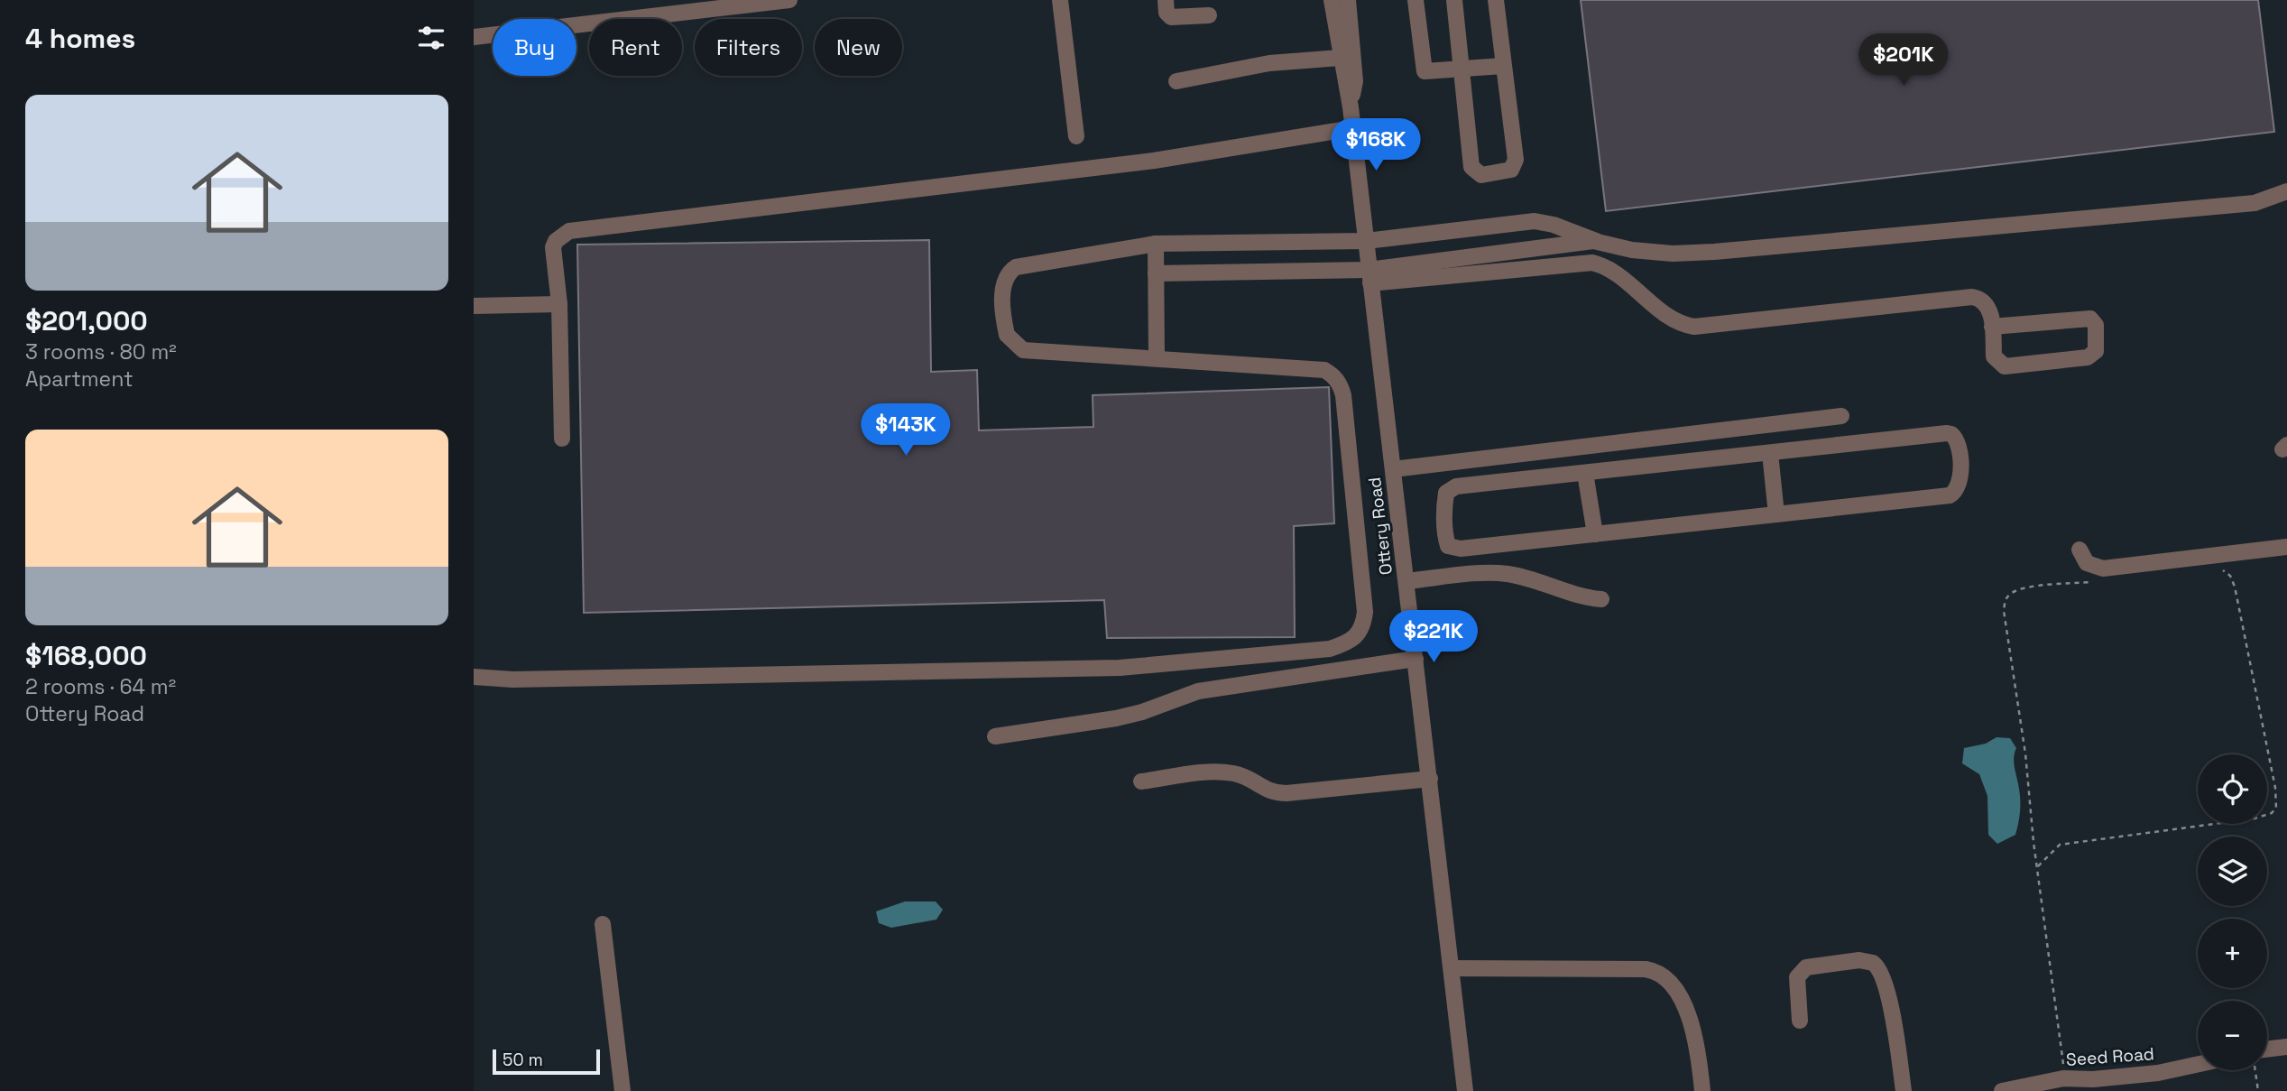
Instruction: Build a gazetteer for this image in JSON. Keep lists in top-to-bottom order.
{
  "streets": {
    "street": ["Ottery Road", "Seed Road"]
  },
  "scale_bar": "50 m",
  "page": {
    "heading": "4 homes",
    "chip": [
      "Buy",
      "Rent",
      "Filters",
      "New"
    ],
    "price": [
      "$201K",
      "$168K",
      "$143K",
      "$221K"
    ],
    "list": [
      {
        "name": "$201,000",
        "note": "3 rooms · 80 m² · Apartment"
      },
      {
        "name": "$168,000",
        "note": "2 rooms · 64 m² · Ottery Road"
      }
    ],
    "map_buttons": ["+", "−"],
    "scale": "50 m"
  }
}
